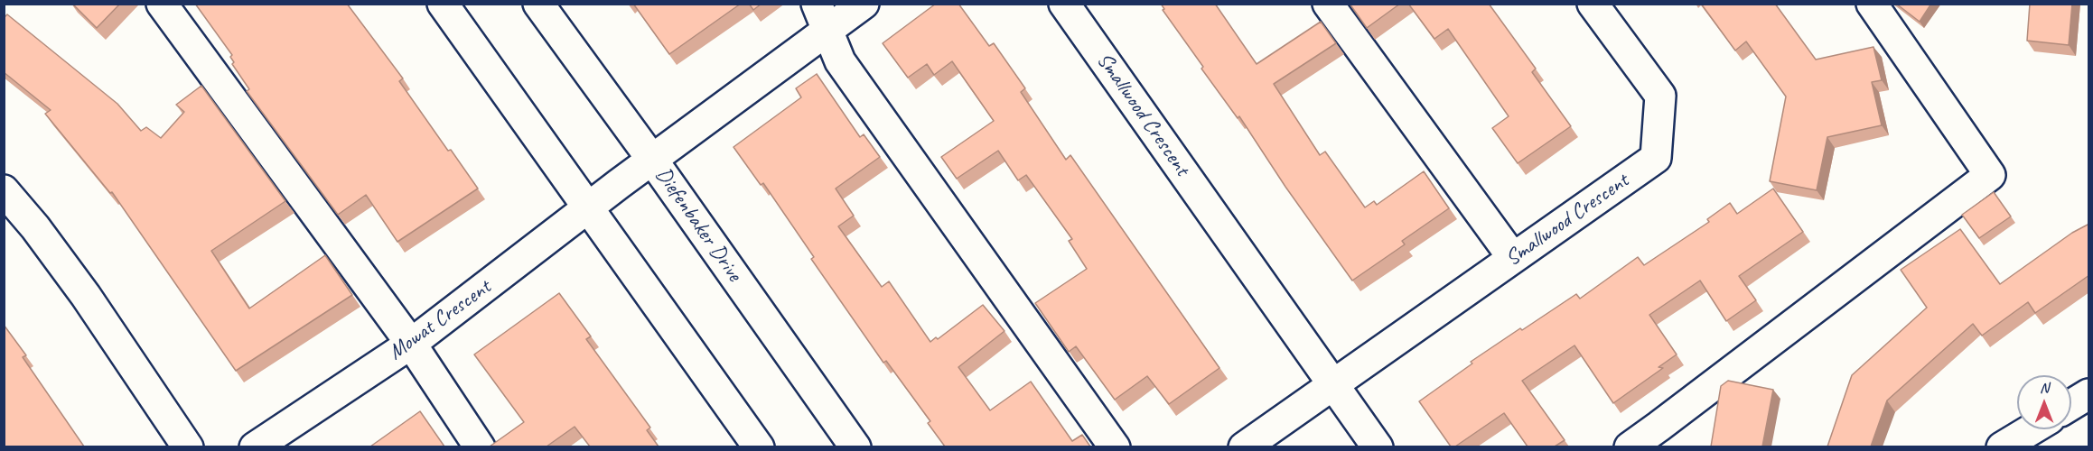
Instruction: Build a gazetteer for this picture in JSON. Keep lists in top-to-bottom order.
{
  "streets": {
    "street": ["Smallwood Crescent", "Diefenbaker Drive", "Mowat Crescent"]
  },
  "crossings": [
    ["Diefenbaker Drive", "Mowat Crescent"]
  ],
  "north": "top"
}
